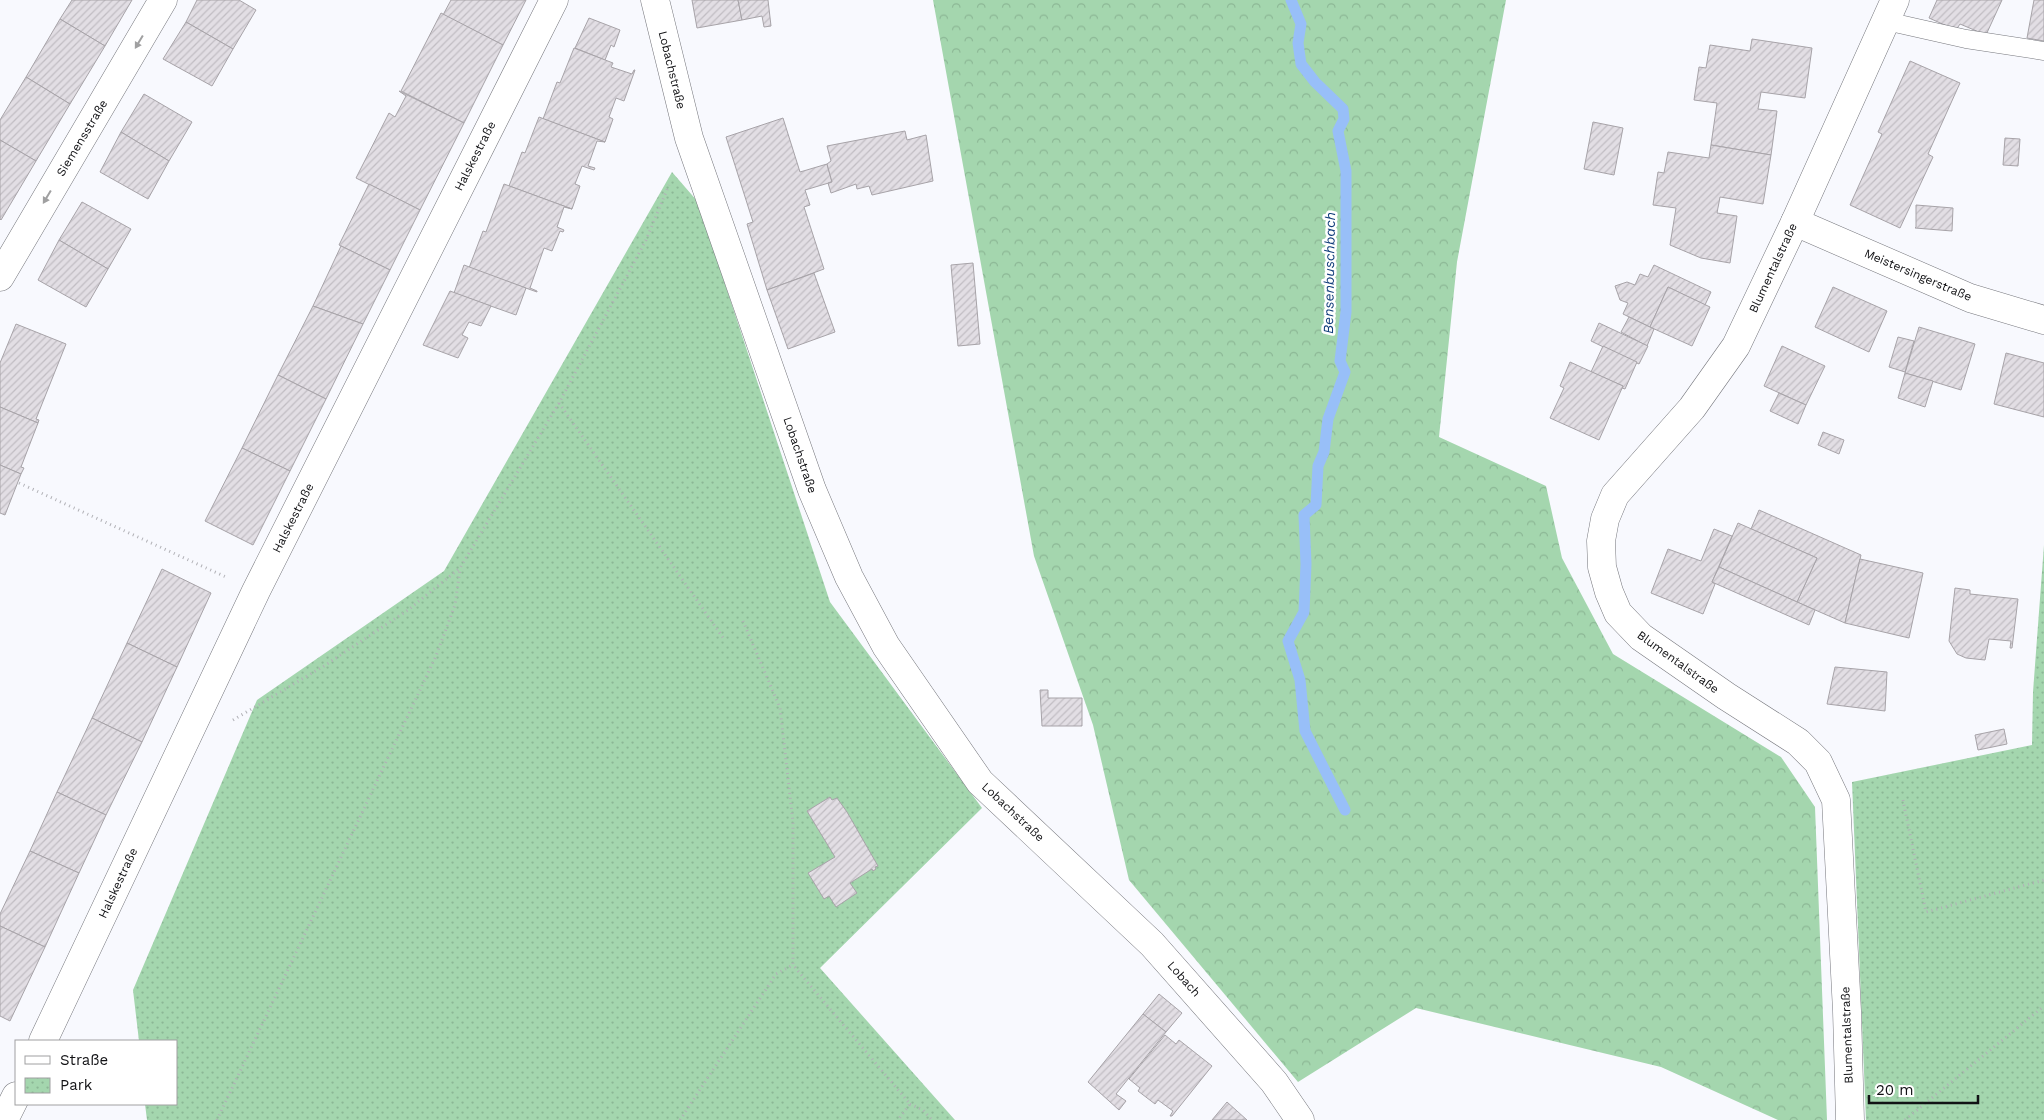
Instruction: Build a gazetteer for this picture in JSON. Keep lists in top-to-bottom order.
{
  "streets": {
    "street": [
      "Lobachstraße",
      "Siemensstraße",
      "Halskestraße",
      "Blumentalstraße",
      "Meistersingerstraße",
      "Lobach"
    ]
  },
  "crossings": [
    ["Lobachstraße", "Lobach"],
    ["Blumentalstraße", "Meistersingerstraße"]
  ],
  "one_way": ["Siemensstraße"],
  "water": ["Bensenbuschbach"],
  "legend": ["Straße", "Park"],
  "scale_bar": "20 m"
}
